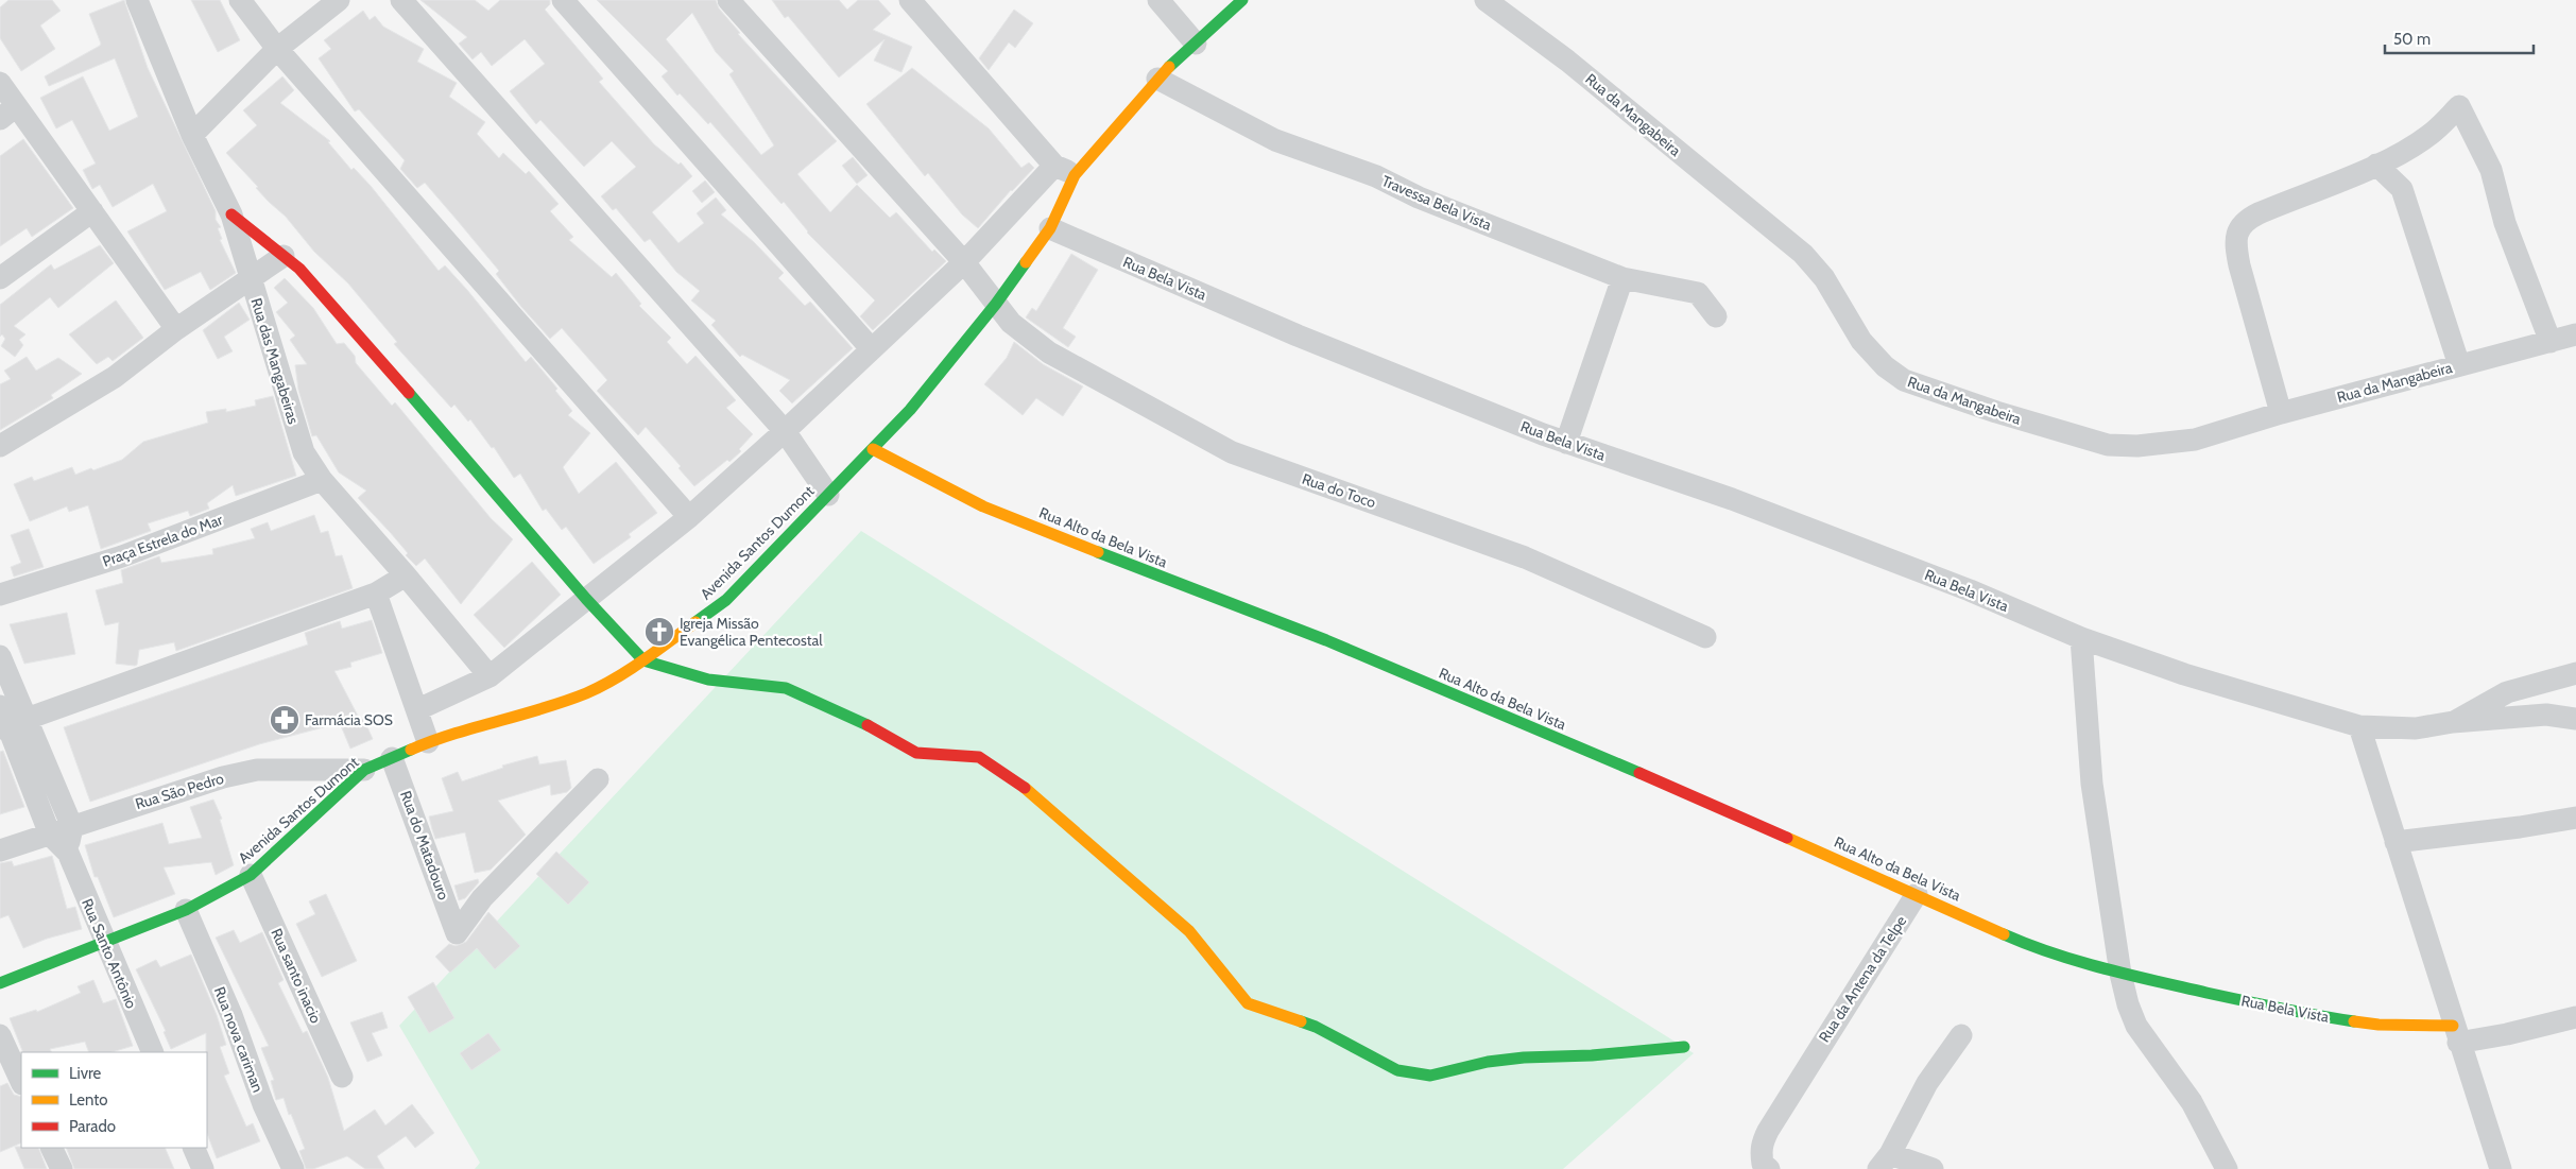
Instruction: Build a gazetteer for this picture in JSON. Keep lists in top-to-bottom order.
{
  "streets": {
    "street": [
      "Rua da Mangabeira",
      "Travessa Bela Vista",
      "Rua Bela Vista",
      "Rua das Mangabeiras",
      "Rua do Toco",
      "Rua Alto da Bela Vista",
      "Praça Estrela do Mar",
      "Avenida Santos Dumont",
      "Rua São Pedro",
      "Rua do Matadouro",
      "Rua Santo Antônio",
      "Rua santo inacio",
      "Rua da Antena da Telpe",
      "Rua nova cariman"
    ]
  },
  "crossings": [
    ["Travessa Bela Vista", "Avenida Santos Dumont"],
    ["Rua Bela Vista", "Rua Alto da Bela Vista"],
    ["Rua Bela Vista", "Avenida Santos Dumont"],
    ["Rua das Mangabeiras", "Praça Estrela do Mar"],
    ["Rua do Toco", "Avenida Santos Dumont"],
    ["Rua Alto da Bela Vista", "Avenida Santos Dumont"],
    ["Rua Alto da Bela Vista", "Rua da Antena da Telpe"],
    ["Avenida Santos Dumont", "Rua São Pedro"],
    ["Avenida Santos Dumont", "Rua do Matadouro"],
    ["Avenida Santos Dumont", "Rua Santo Antônio"],
    ["Avenida Santos Dumont", "Rua santo inacio"],
    ["Avenida Santos Dumont", "Rua nova cariman"],
    ["Rua São Pedro", "Rua Santo Antônio"]
  ],
  "places": {
    "church": ["Igreja Missão Evangélica Pentecostal"],
    "pharmacy": ["Farmácia SOS"]
  },
  "legend": ["Livre", "Lento", "Parado"],
  "scale_bar": "50 m"
}
